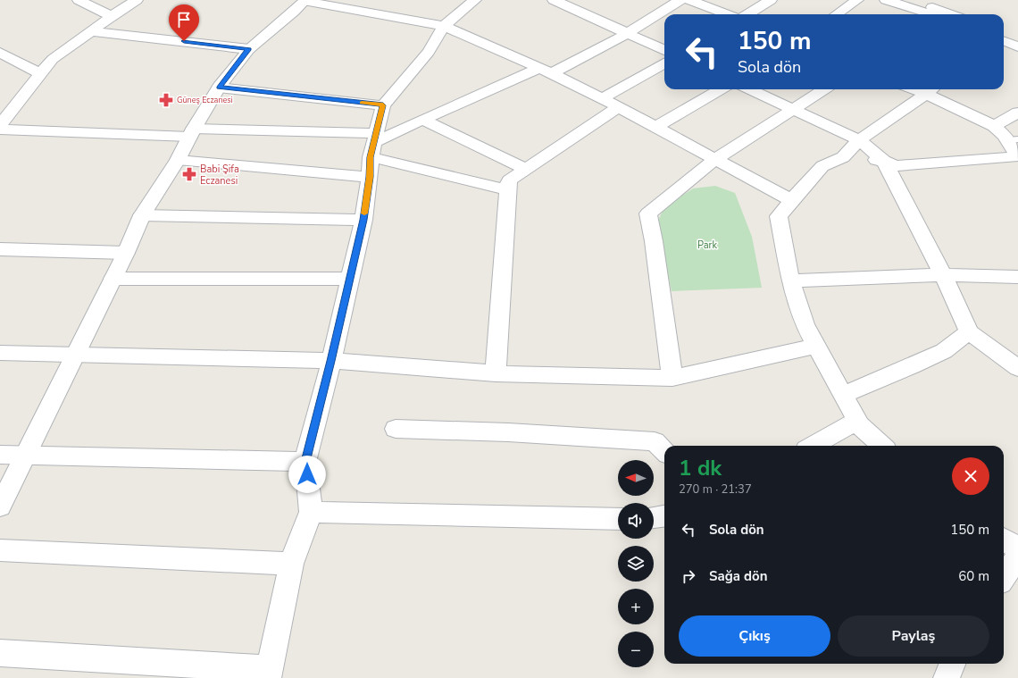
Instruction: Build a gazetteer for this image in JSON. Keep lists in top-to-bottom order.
{
  "parks": ["Park"],
  "places": {
    "pharmacy": ["Güneş Eczanesi", "Babi Şifa Eczanesi"]
  },
  "north": "left",
  "page": {
    "turn": ["150 m", "Sola dön"],
    "heading": ["1 dk", "270 m · 21:37"],
    "map_buttons": ["+", "−"],
    "list": [
      {
        "name": "Sola dön",
        "value": "150 m"
      },
      {
        "name": "Sağa dön",
        "value": "60 m"
      }
    ],
    "buttons": ["Çıkış", "Paylaş"]
  }
}
